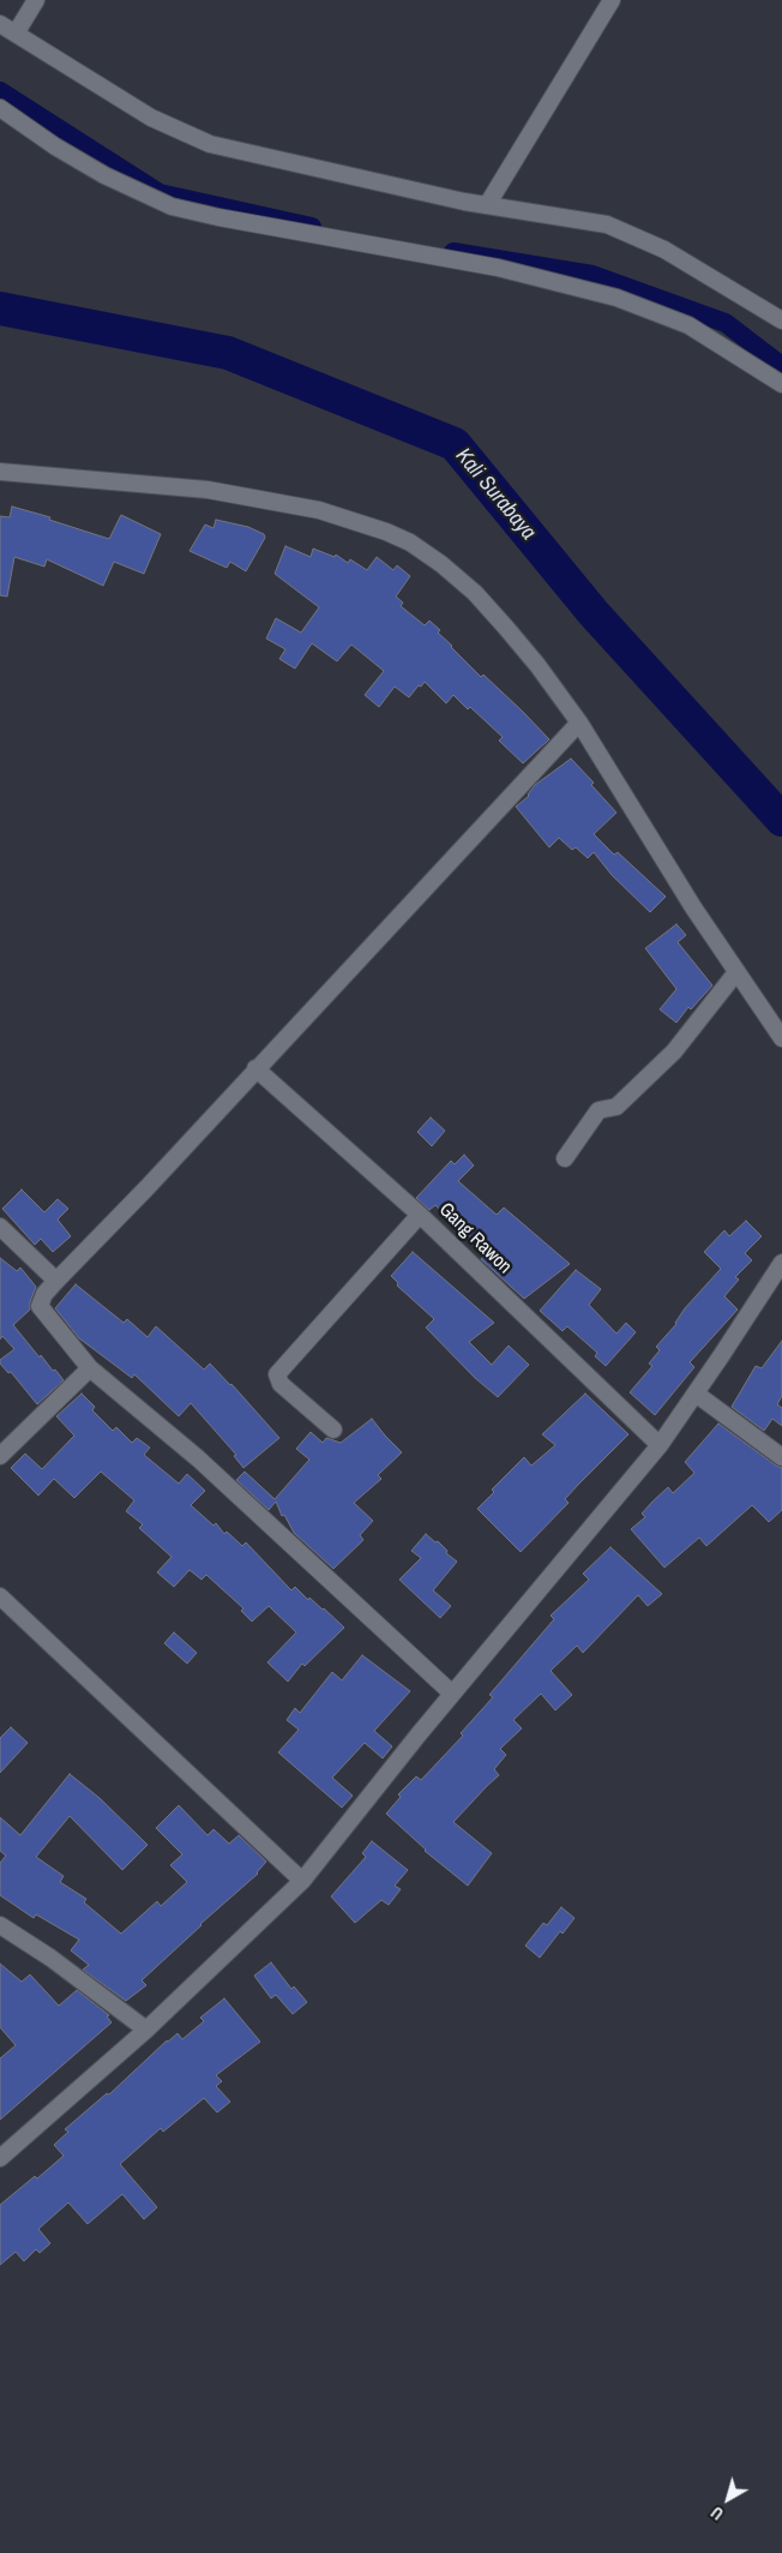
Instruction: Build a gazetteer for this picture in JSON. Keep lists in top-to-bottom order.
{
  "streets": {
    "street": ["Gang Rawon"]
  },
  "water": ["Kali Surabaya"],
  "north": "bottom left"
}
